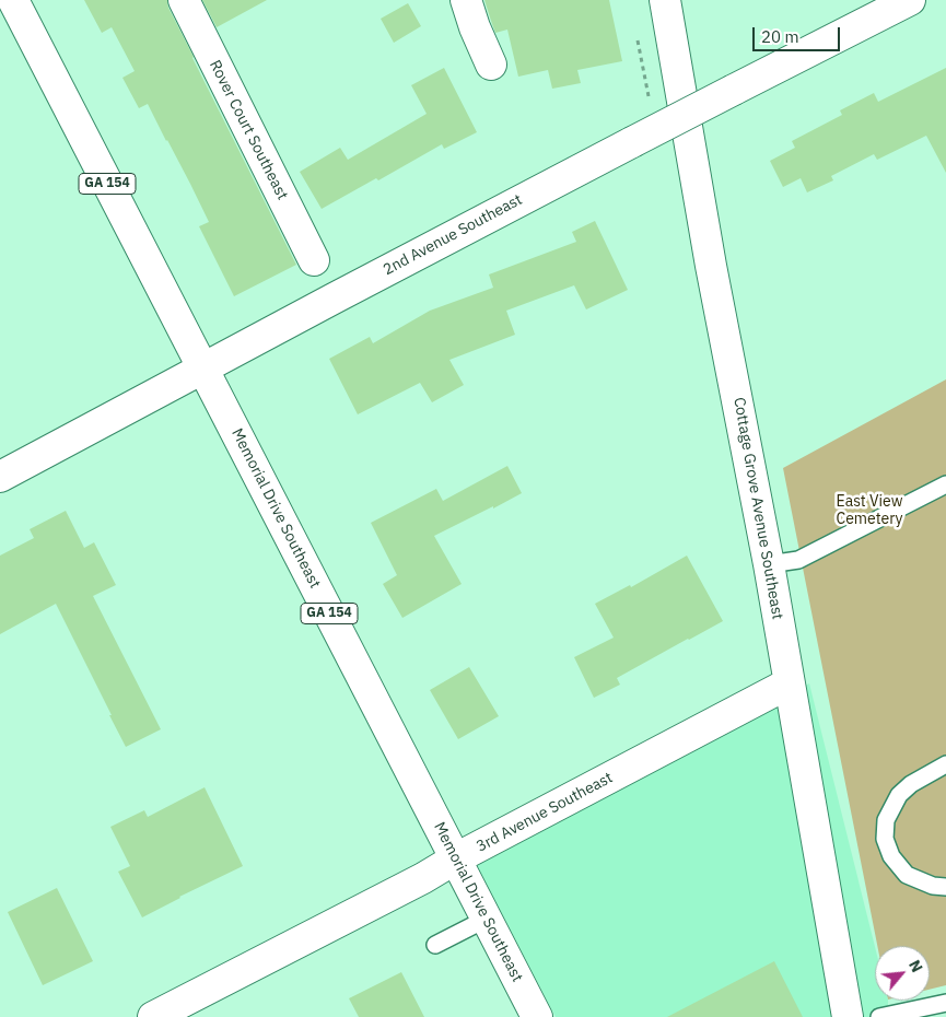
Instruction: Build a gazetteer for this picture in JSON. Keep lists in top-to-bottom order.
{
  "streets": {
    "street": [
      "Rover Court Southeast",
      "GA 154",
      "2nd Avenue Southeast",
      "Memorial Drive Southeast",
      "Cottage Grove Avenue Southeast",
      "3rd Avenue Southeast"
    ]
  },
  "crossings": [
    ["2nd Avenue Southeast", "Memorial Drive Southeast"],
    ["Memorial Drive Southeast", "3rd Avenue Southeast"],
    ["Cottage Grove Avenue Southeast", "3rd Avenue Southeast"]
  ],
  "parks": ["East View Cemetery"],
  "scale_bar": "20 m",
  "north": "top right"
}
